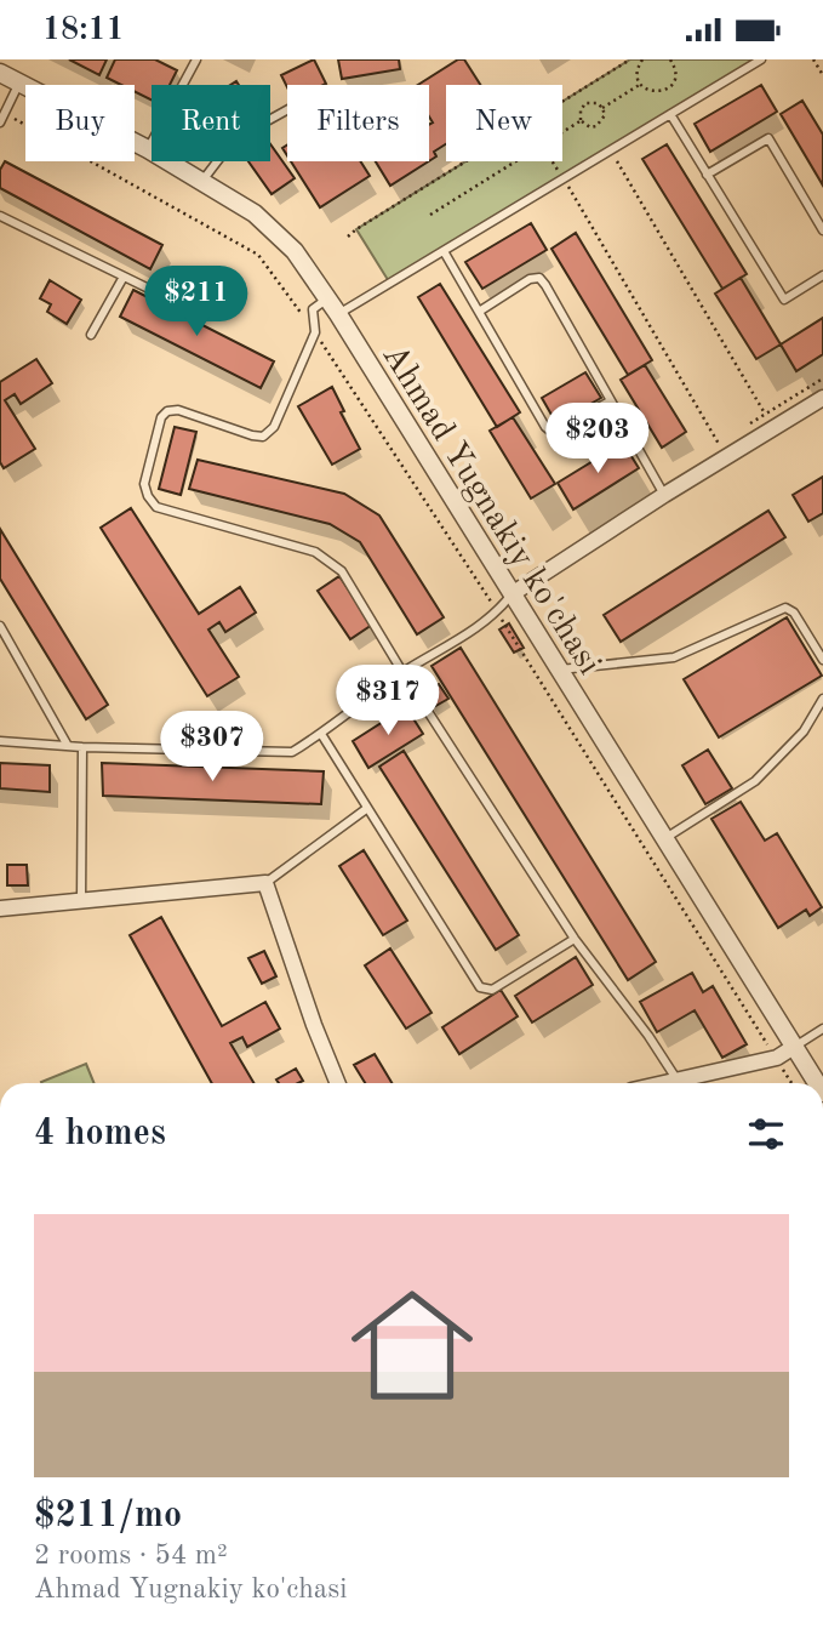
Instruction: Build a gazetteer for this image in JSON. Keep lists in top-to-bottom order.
{
  "streets": {
    "street": ["Ahmad Yugnakiy ko'chasi"]
  },
  "page": {
    "status": "18:11",
    "chip": [
      "Buy",
      "Rent",
      "Filters",
      "New"
    ],
    "price": [
      "$211",
      "$203",
      "$317",
      "$307"
    ],
    "heading": "4 homes",
    "list": [
      {
        "name": "$211/mo",
        "note": "2 rooms · 54 m² · Ahmad Yugnakiy ko'chasi"
      }
    ]
  }
}
